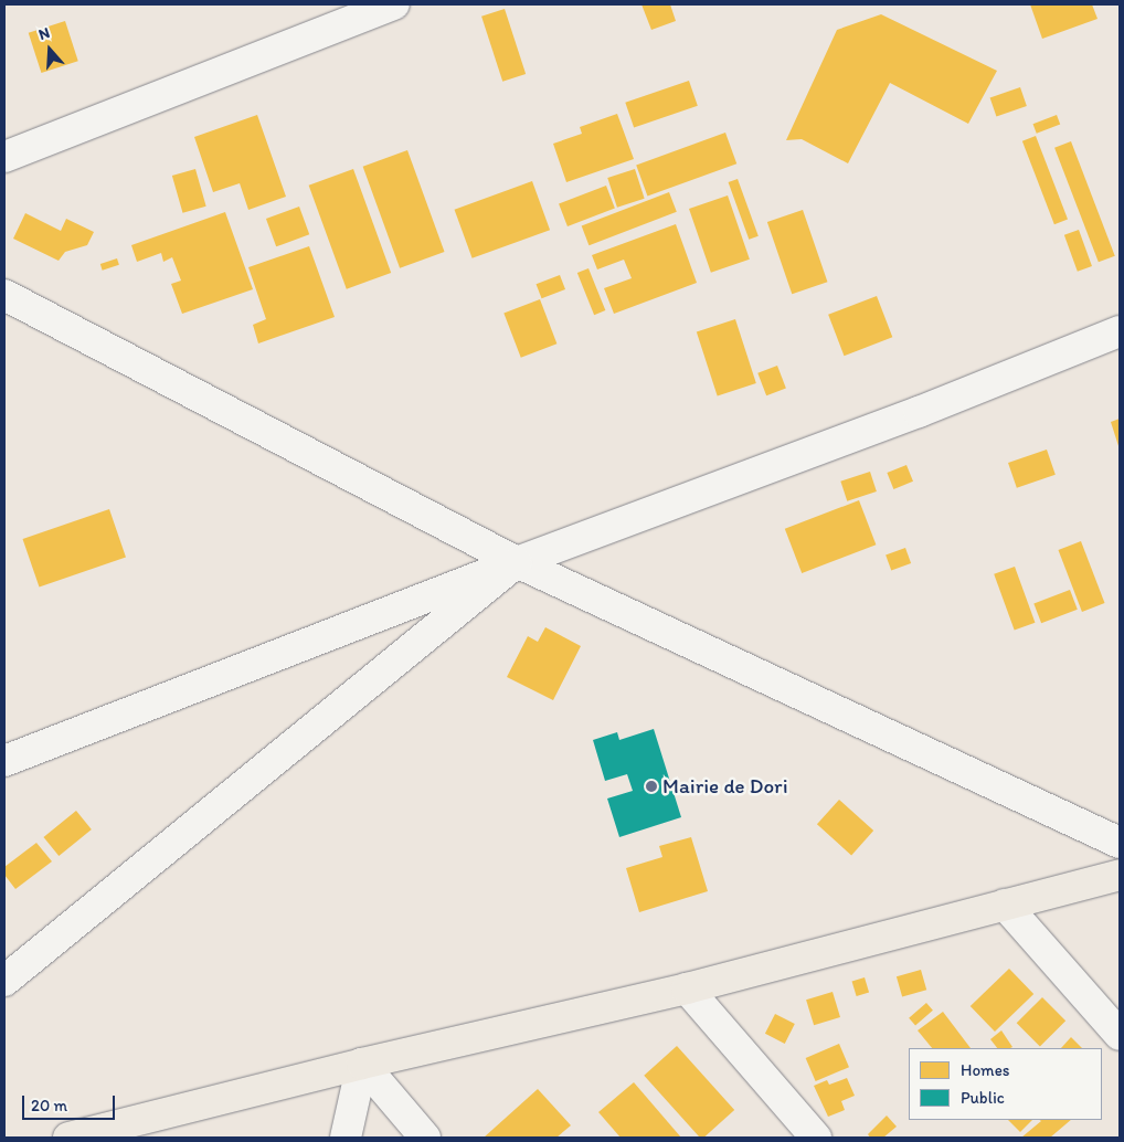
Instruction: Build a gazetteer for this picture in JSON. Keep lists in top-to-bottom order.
{
  "places": ["Mairie de Dori"],
  "legend": ["Homes", "Public"],
  "scale_bar": "20 m",
  "north": "top"
}
